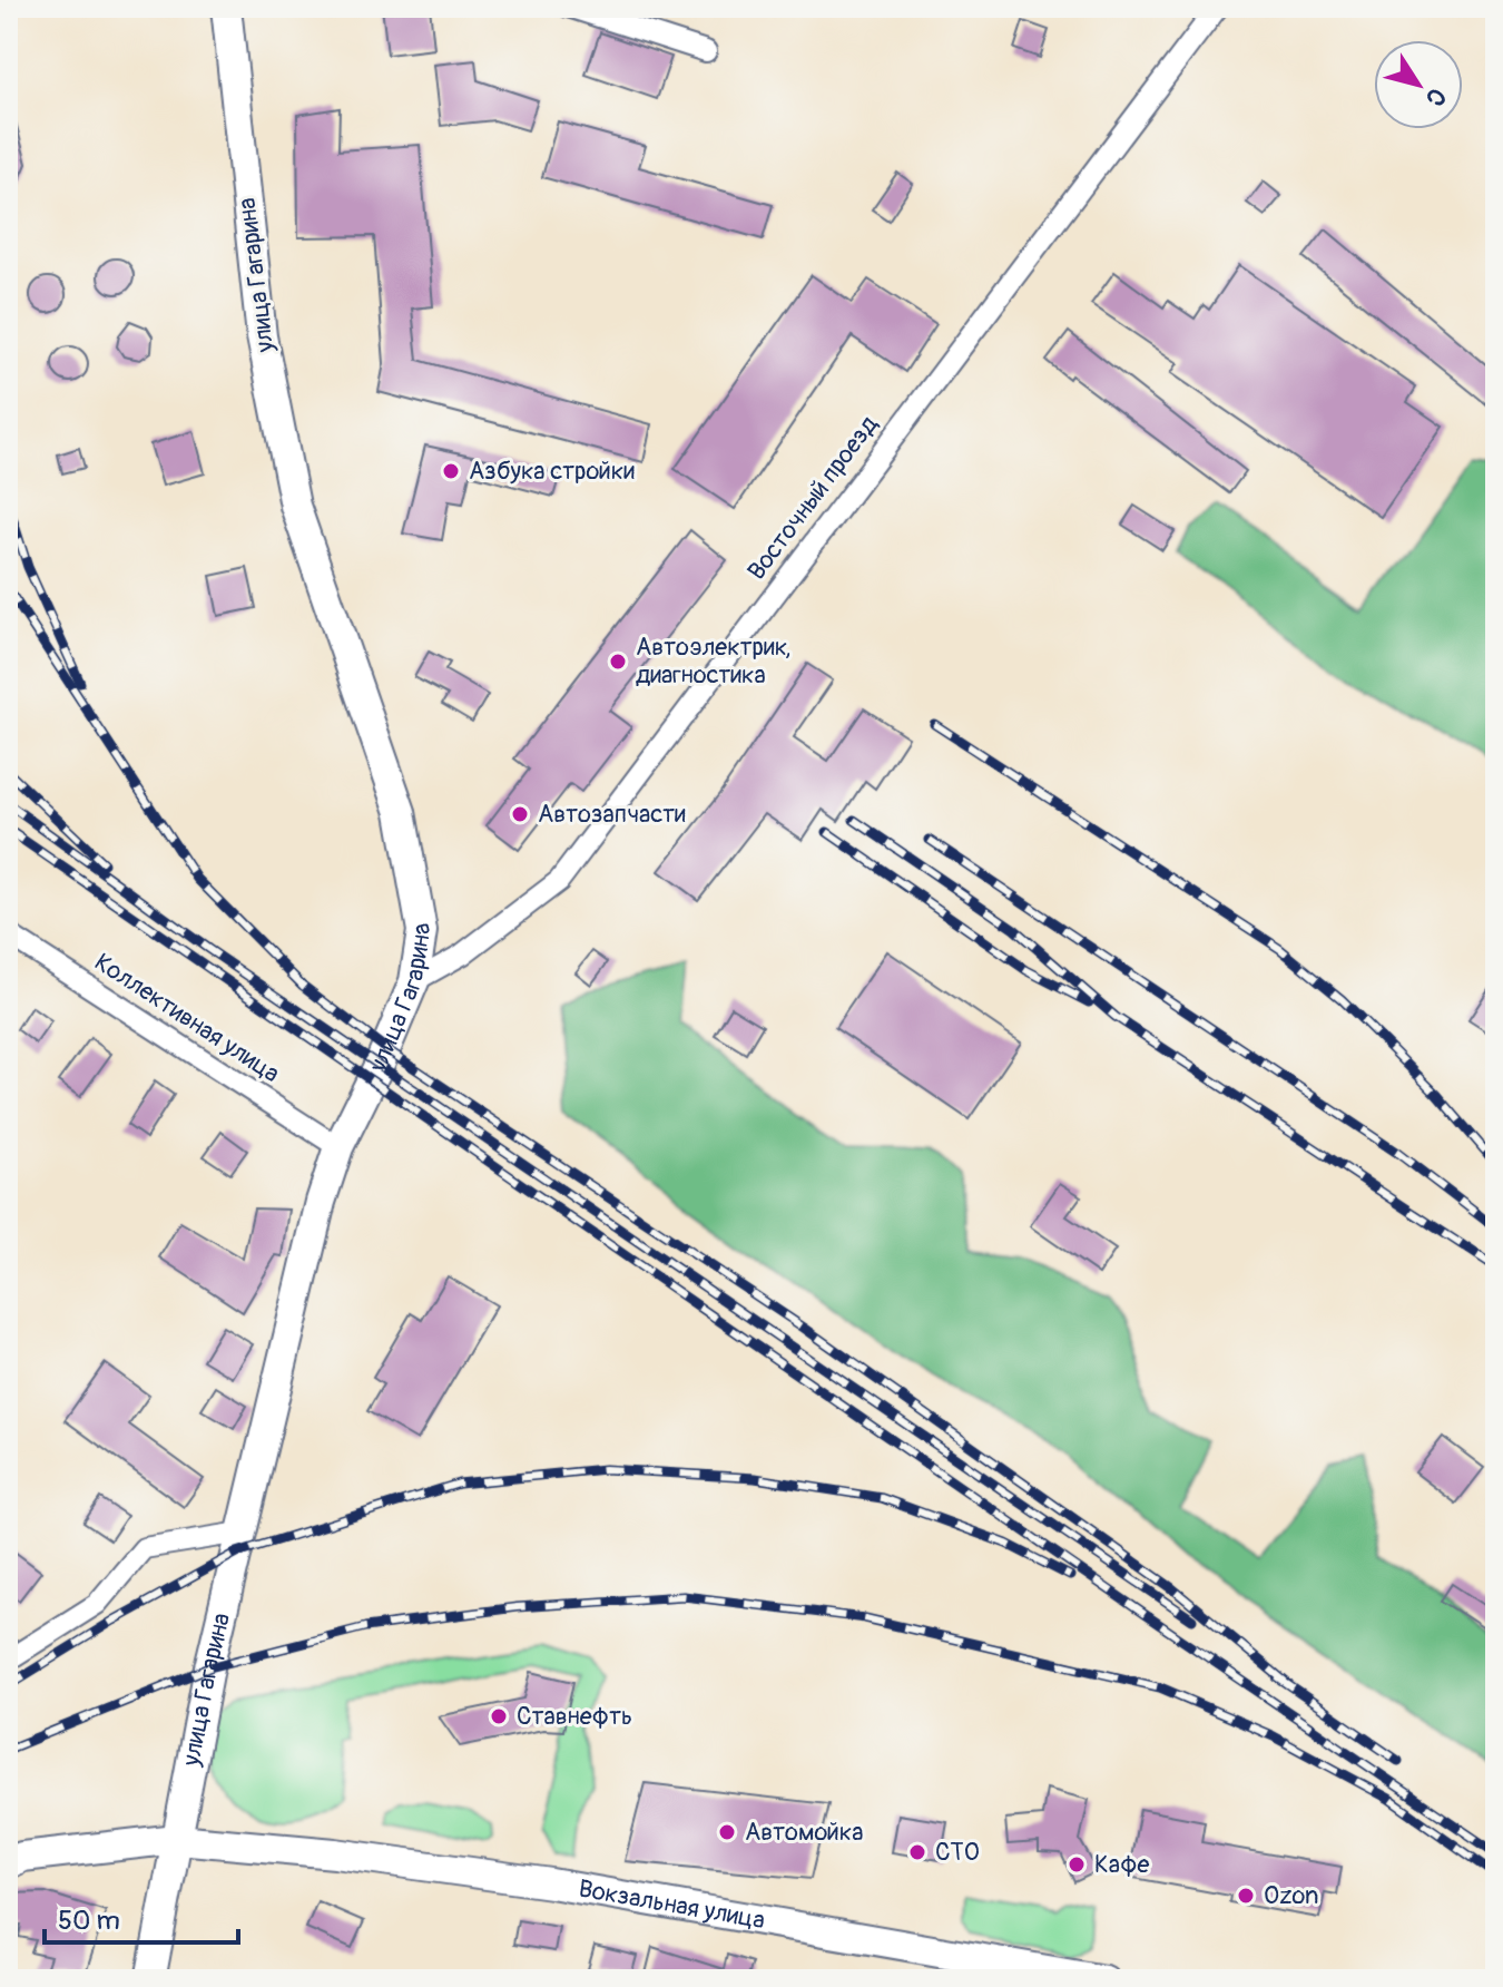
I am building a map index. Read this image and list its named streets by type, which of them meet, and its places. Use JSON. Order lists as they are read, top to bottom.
{
  "streets": {
    "main road": ["улица Гагарина", "Вокзальная улица"],
    "street": ["Восточный проезд", "Коллективная улица"]
  },
  "crossings": [
    ["улица Гагарина", "Восточный проезд"],
    ["улица Гагарина", "Коллективная улица"],
    ["улица Гагарина", "Вокзальная улица"]
  ],
  "places": [
    "Азбука стройки",
    "Автоэлектрик, диагностика",
    "Автозапчасти",
    "Ставнефть",
    "Автомойка",
    "СТО",
    "Кафе",
    "Ozon"
  ],
  "scale_bar": "50 m",
  "north": "bottom right"
}
